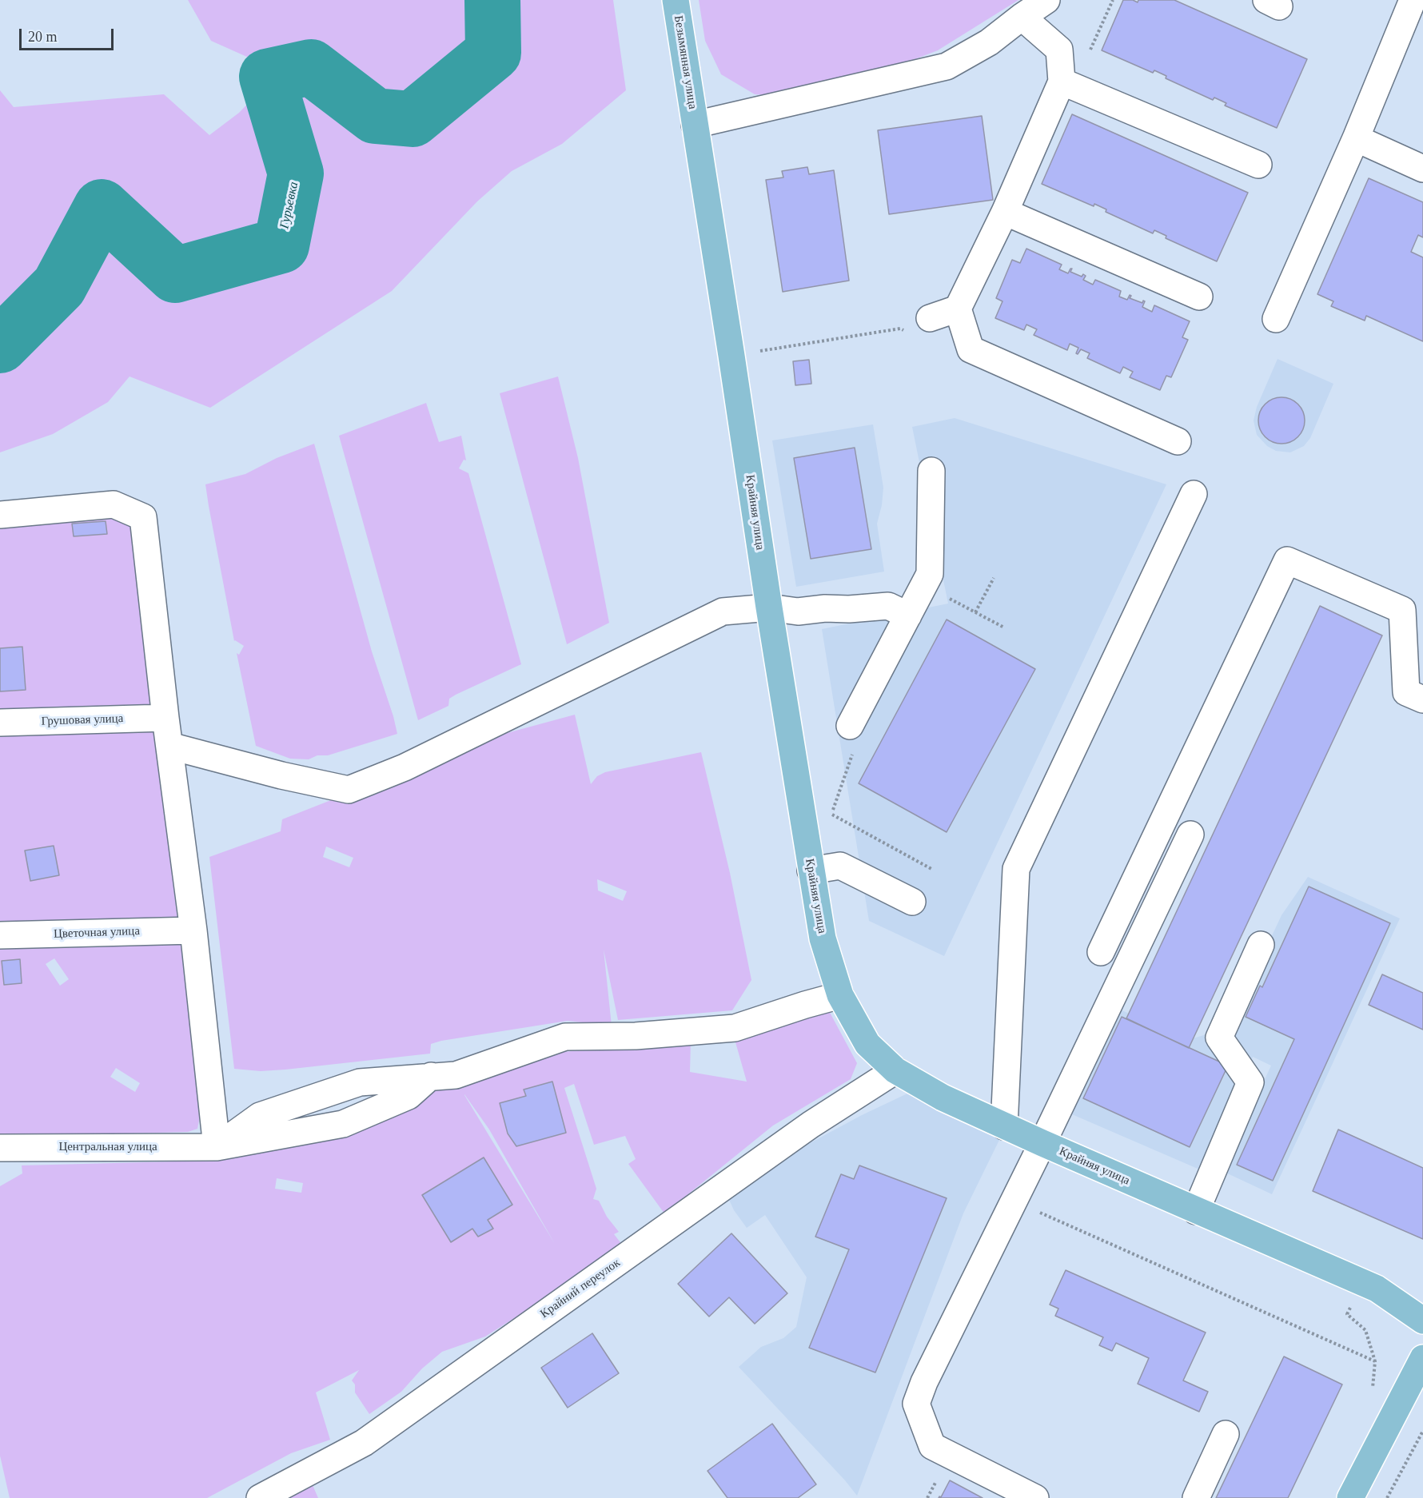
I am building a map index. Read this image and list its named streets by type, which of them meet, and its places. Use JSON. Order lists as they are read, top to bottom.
{
  "streets": {
    "main road": ["Безымянная улица", "Крайняя улица"],
    "street": [
      "Грушовая улица",
      "Цветочная улица",
      "Центральная улица",
      "Крайний переулок"
    ]
  },
  "crossings": [
    ["Безымянная улица", "Крайняя улица"],
    ["Крайняя улица", "Крайний переулок"]
  ],
  "water": ["Гурьевка"],
  "scale_bar": "20 m"
}
